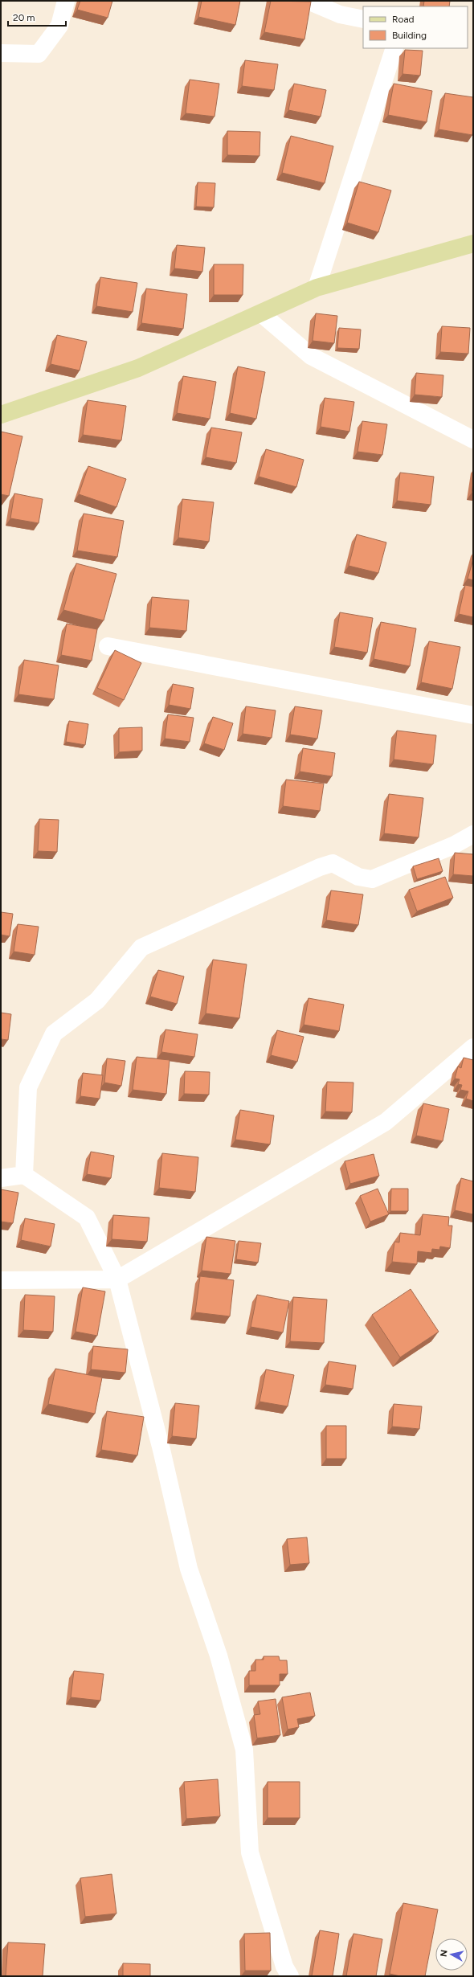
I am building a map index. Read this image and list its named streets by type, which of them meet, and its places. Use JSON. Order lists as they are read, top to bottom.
{
  "legend": ["Road", "Building"],
  "scale_bar": "20 m",
  "north": "left"
}
